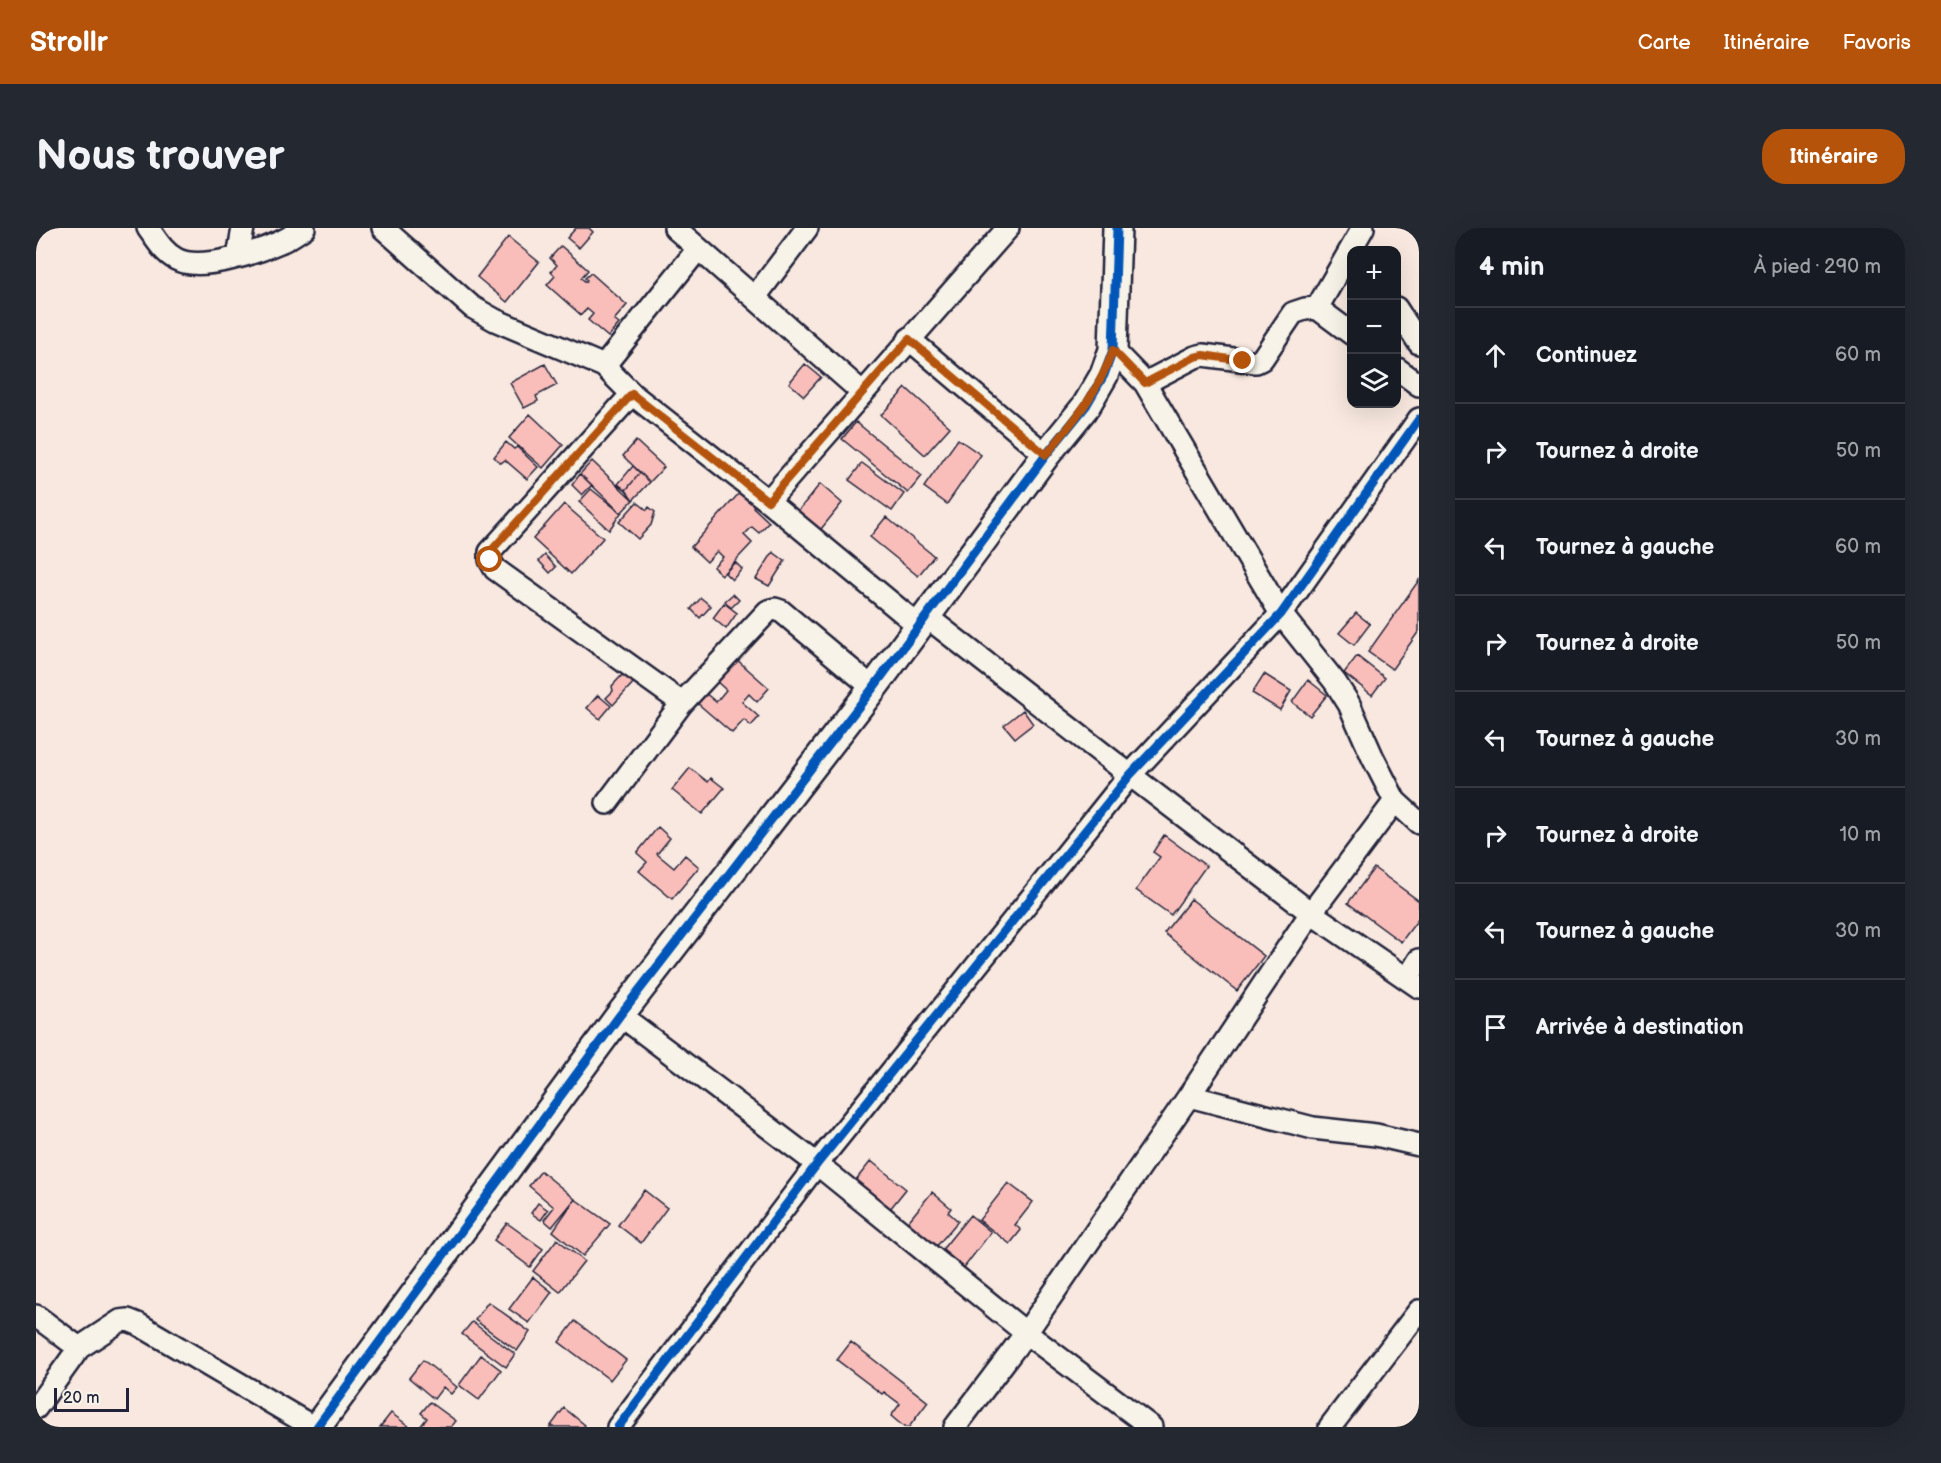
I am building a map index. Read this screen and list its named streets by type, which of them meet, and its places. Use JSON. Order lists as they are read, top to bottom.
{
  "scale_bar": "20 m",
  "page": {
    "header": "Strollr",
    "nav": ["Carte", "Itinéraire", "Favoris"],
    "buttons": "Itinéraire",
    "title": "Nous trouver",
    "heading": ["4 min", "À pied · 290 m"],
    "map_buttons": ["+", "−"],
    "list": [
      ["Continuez", "60 m"],
      ["Tournez à droite", "50 m"],
      ["Tournez à gauche", "60 m"],
      ["Tournez à droite", "50 m"],
      ["Tournez à gauche", "30 m"],
      ["Tournez à droite", "10 m"],
      ["Tournez à gauche", "30 m"],
      "Arrivée à destination"
    ],
    "scale": "20 m"
  }
}
